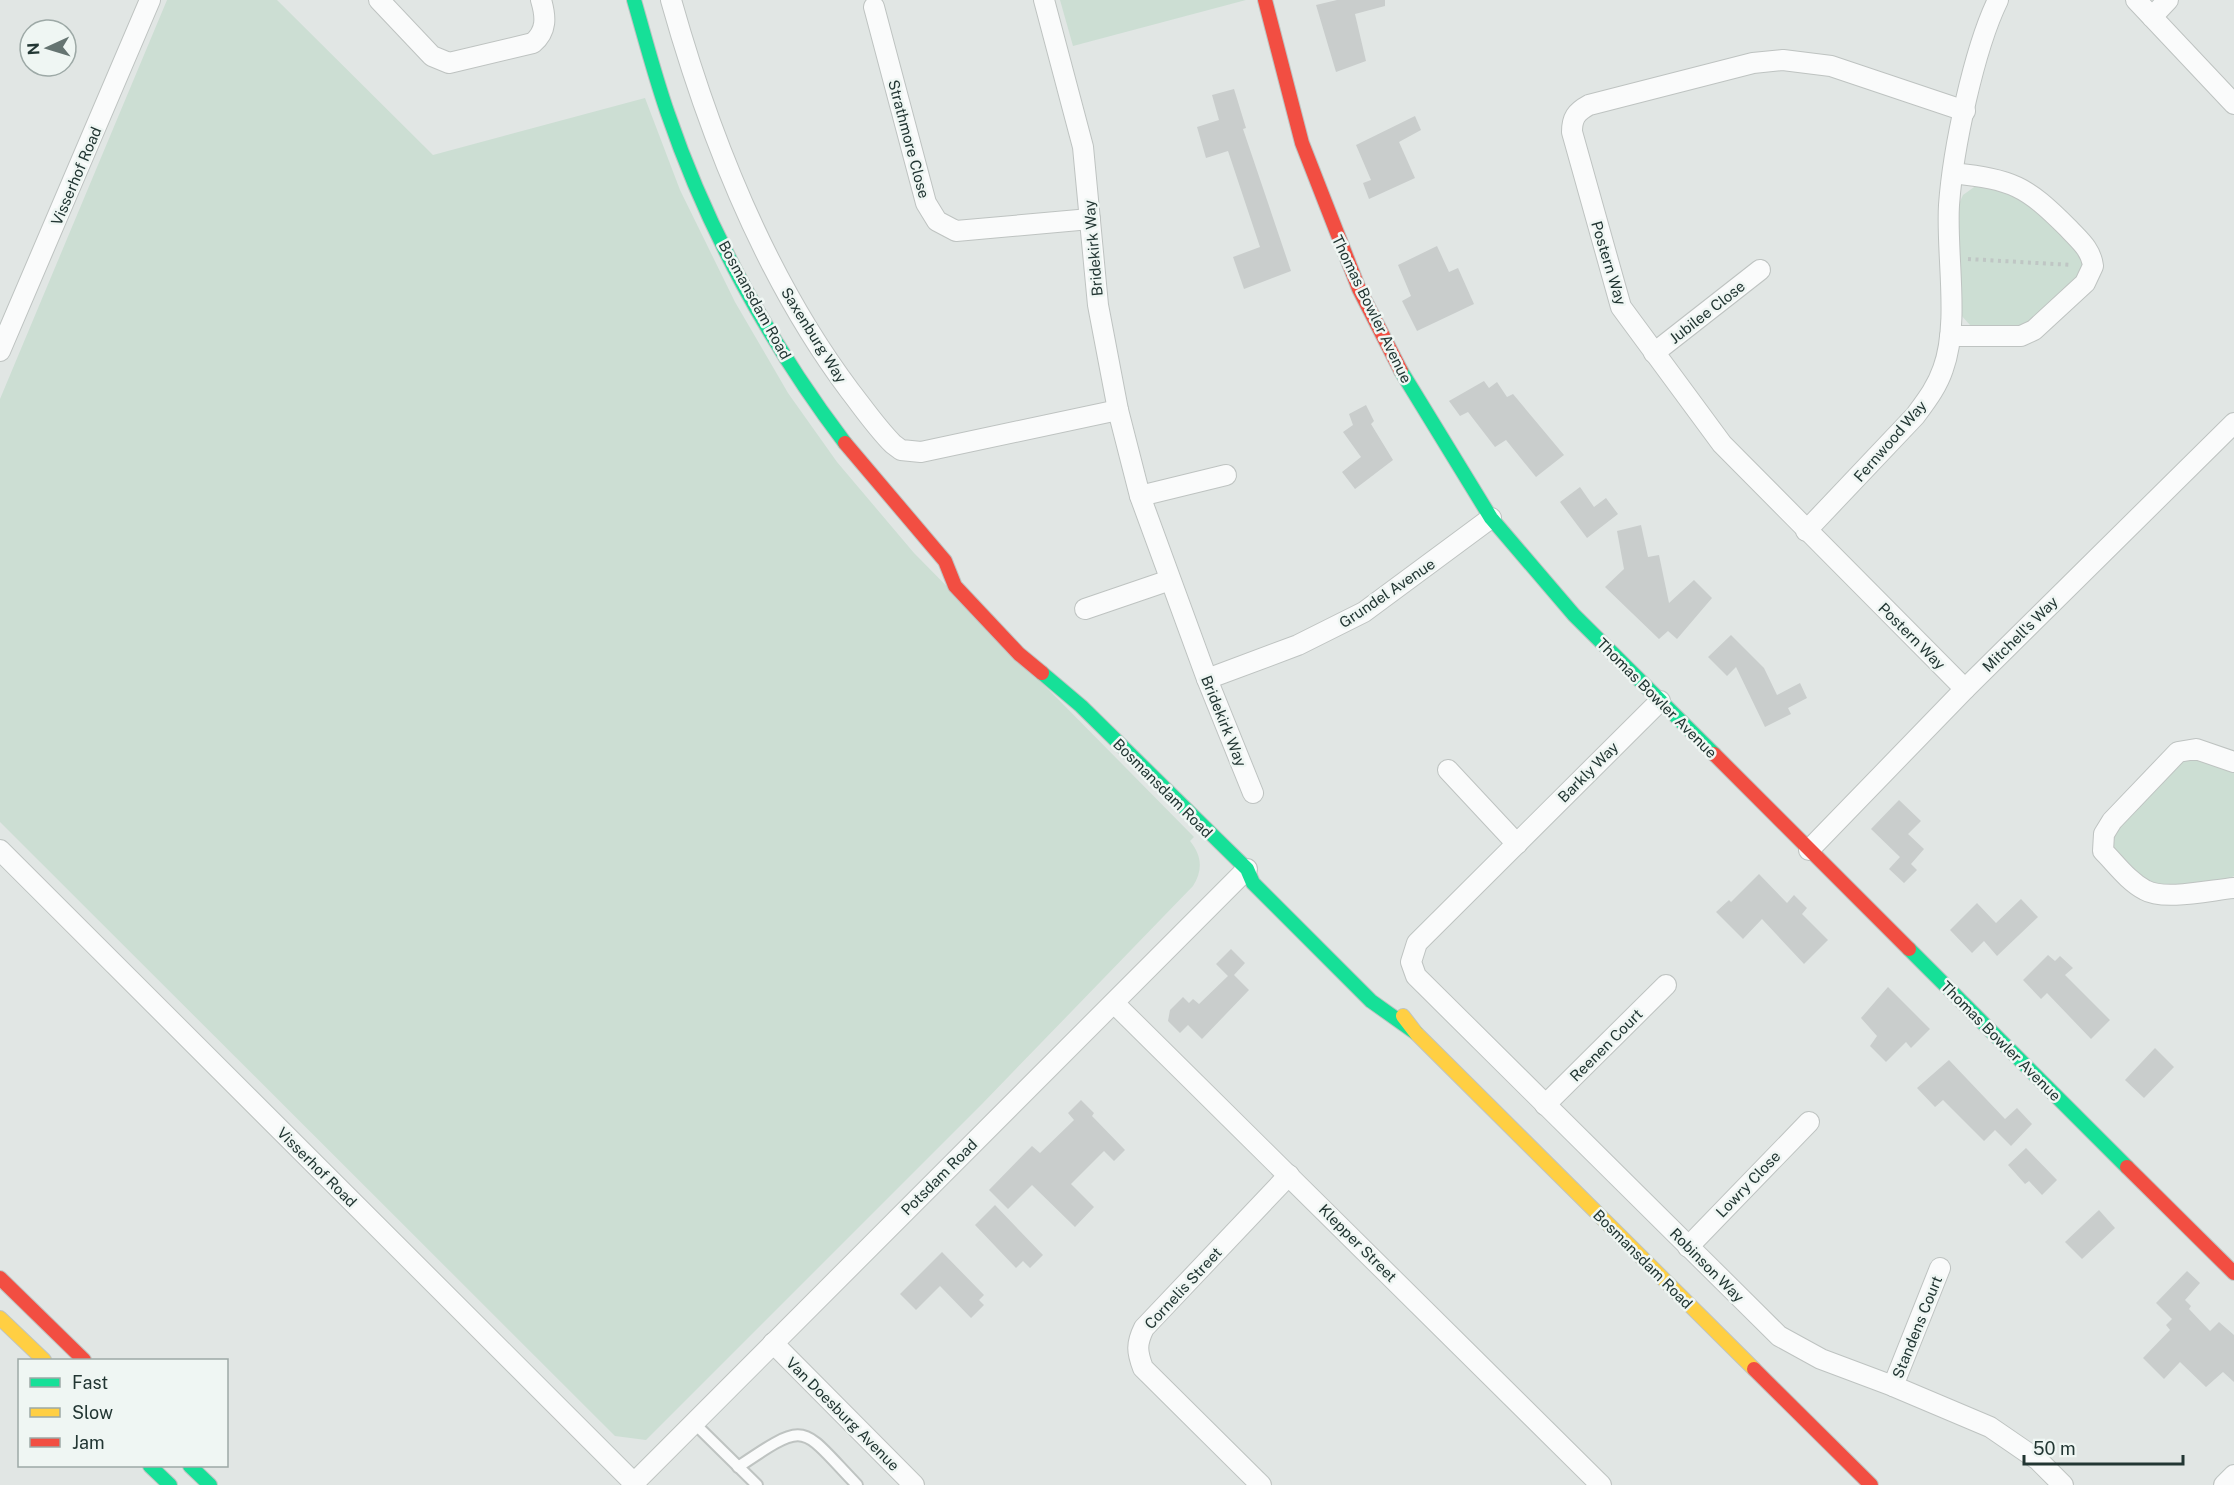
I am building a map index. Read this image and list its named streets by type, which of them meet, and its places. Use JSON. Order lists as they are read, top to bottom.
{
  "streets": {
    "main road": ["Bosmansdam Road", "Thomas Bowler Avenue"],
    "street": [
      "Strathmore Close",
      "Visserhof Road",
      "Bridekirk Way",
      "Postern Way",
      "Jubilee Close",
      "Saxenburg Way",
      "Fernwood Way",
      "Grundel Avenue",
      "Mitchell's Way",
      "Barkly Way",
      "Reenen Court",
      "Potsdam Road",
      "Lowry Close",
      "Klepper Street",
      "Robinson Way",
      "Cornelis Street",
      "Standens Court",
      "Van Doesburg Avenue"
    ]
  },
  "crossings": [
    ["Strathmore Close", "Bridekirk Way"],
    ["Visserhof Road", "Potsdam Road"],
    ["Bridekirk Way", "Saxenburg Way"],
    ["Bridekirk Way", "Grundel Avenue"],
    ["Postern Way", "Jubilee Close"],
    ["Postern Way", "Fernwood Way"],
    ["Postern Way", "Mitchell's Way"],
    ["Bosmansdam Road", "Potsdam Road"],
    ["Thomas Bowler Avenue", "Grundel Avenue"],
    ["Thomas Bowler Avenue", "Mitchell's Way"],
    ["Thomas Bowler Avenue", "Barkly Way"],
    ["Barkly Way", "Robinson Way"],
    ["Reenen Court", "Robinson Way"],
    ["Potsdam Road", "Klepper Street"],
    ["Potsdam Road", "Van Doesburg Avenue"],
    ["Lowry Close", "Robinson Way"],
    ["Klepper Street", "Cornelis Street"],
    ["Robinson Way", "Standens Court"]
  ],
  "legend": ["Fast", "Slow", "Jam"],
  "scale_bar": "50 m",
  "north": "left"
}
